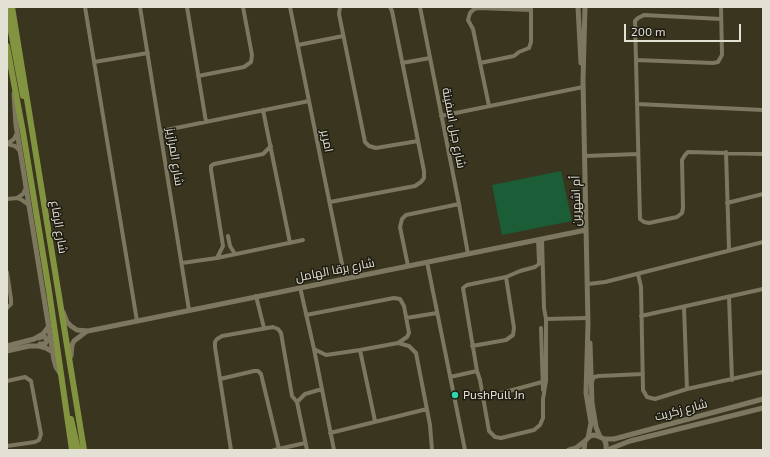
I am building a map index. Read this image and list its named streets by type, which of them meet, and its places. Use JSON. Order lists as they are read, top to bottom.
{
  "streets": {
    "main road": ["شارع الرفاع"],
    "street": [
      "شارع جبل اسفينة",
      "امرير",
      "شارع المرازيز",
      "أم اشهرين",
      "شارع برقا الهامل",
      "شارع زكريت"
    ]
  },
  "crossings": [
    ["شارع جبل اسفينة", "شارع برقا الهامل"],
    ["امرير", "شارع برقا الهامل"],
    ["شارع المرازيز", "شارع برقا الهامل"],
    ["أم اشهرين", "شارع برقا الهامل"],
    ["أم اشهرين", "شارع زكريت"],
    ["شارع الرفاع", "شارع برقا الهامل"]
  ],
  "places": ["PushPull Jn"],
  "scale_bar": "200 m"
}
